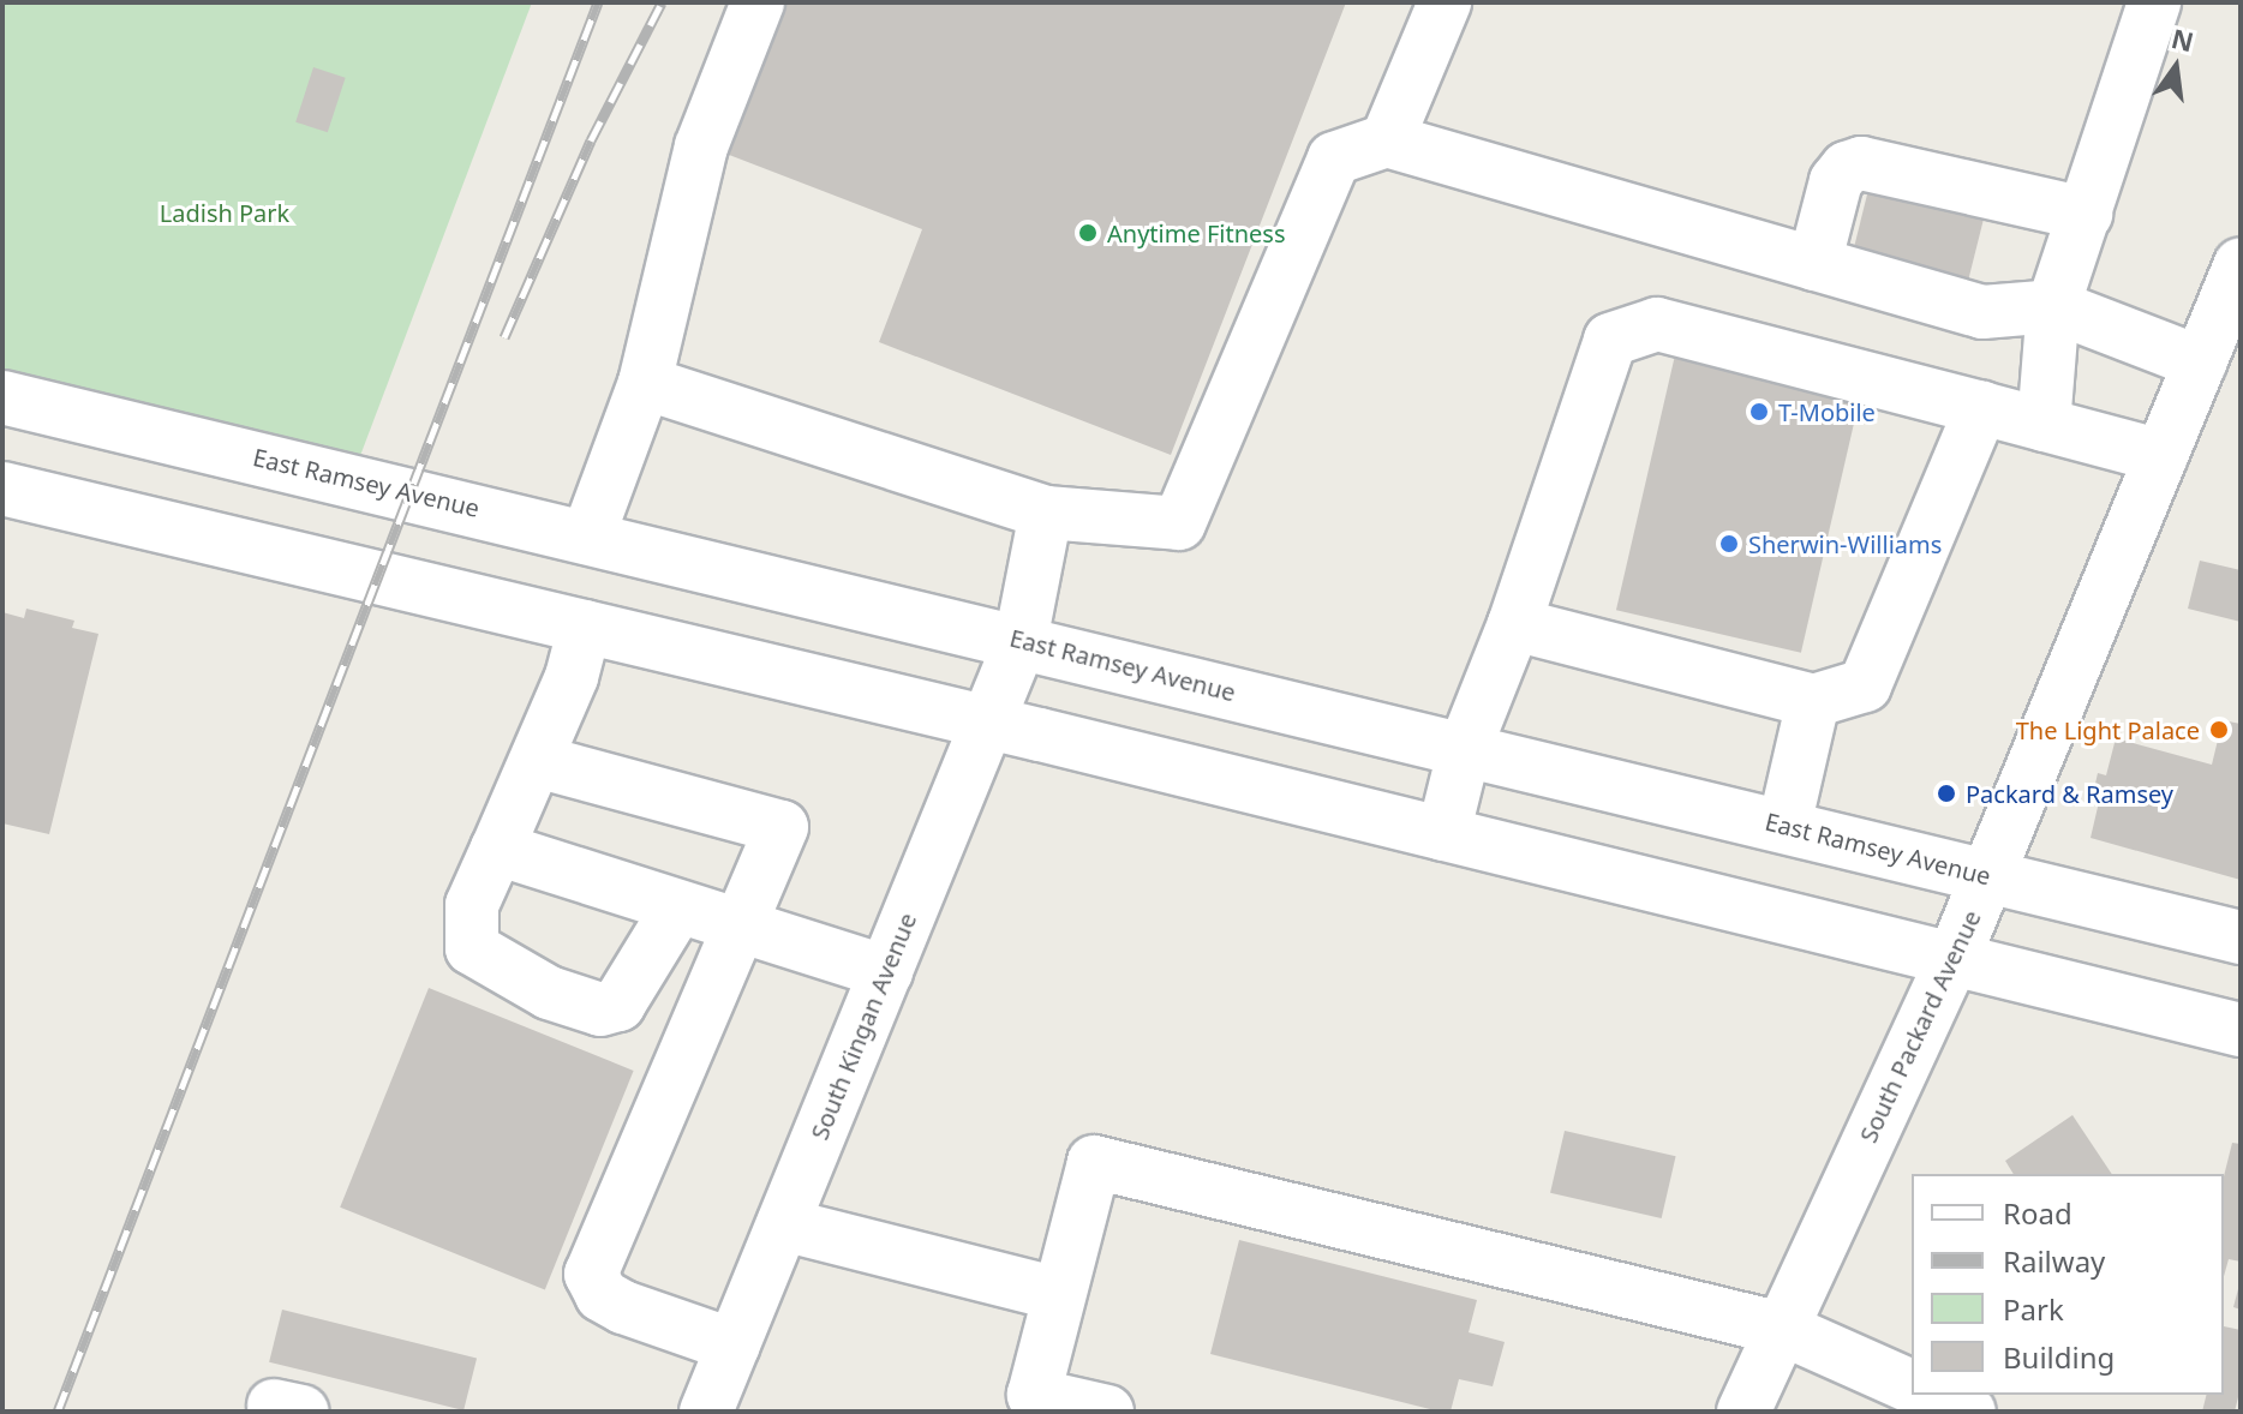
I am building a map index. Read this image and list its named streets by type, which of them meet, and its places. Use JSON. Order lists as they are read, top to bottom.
{
  "streets": {
    "street": ["East Ramsey Avenue", "South Kingan Avenue", "South Packard Avenue"]
  },
  "crossings": [
    ["East Ramsey Avenue", "South Kingan Avenue"],
    ["East Ramsey Avenue", "South Packard Avenue"]
  ],
  "parks": ["Ladish Park"],
  "places": [
    "Anytime Fitness",
    "T-Mobile",
    "Sherwin-Williams",
    "The Light Palace",
    "Packard & Ramsey"
  ],
  "legend": [
    "Road",
    "Railway",
    "Park",
    "Building"
  ],
  "north": "top"
}
